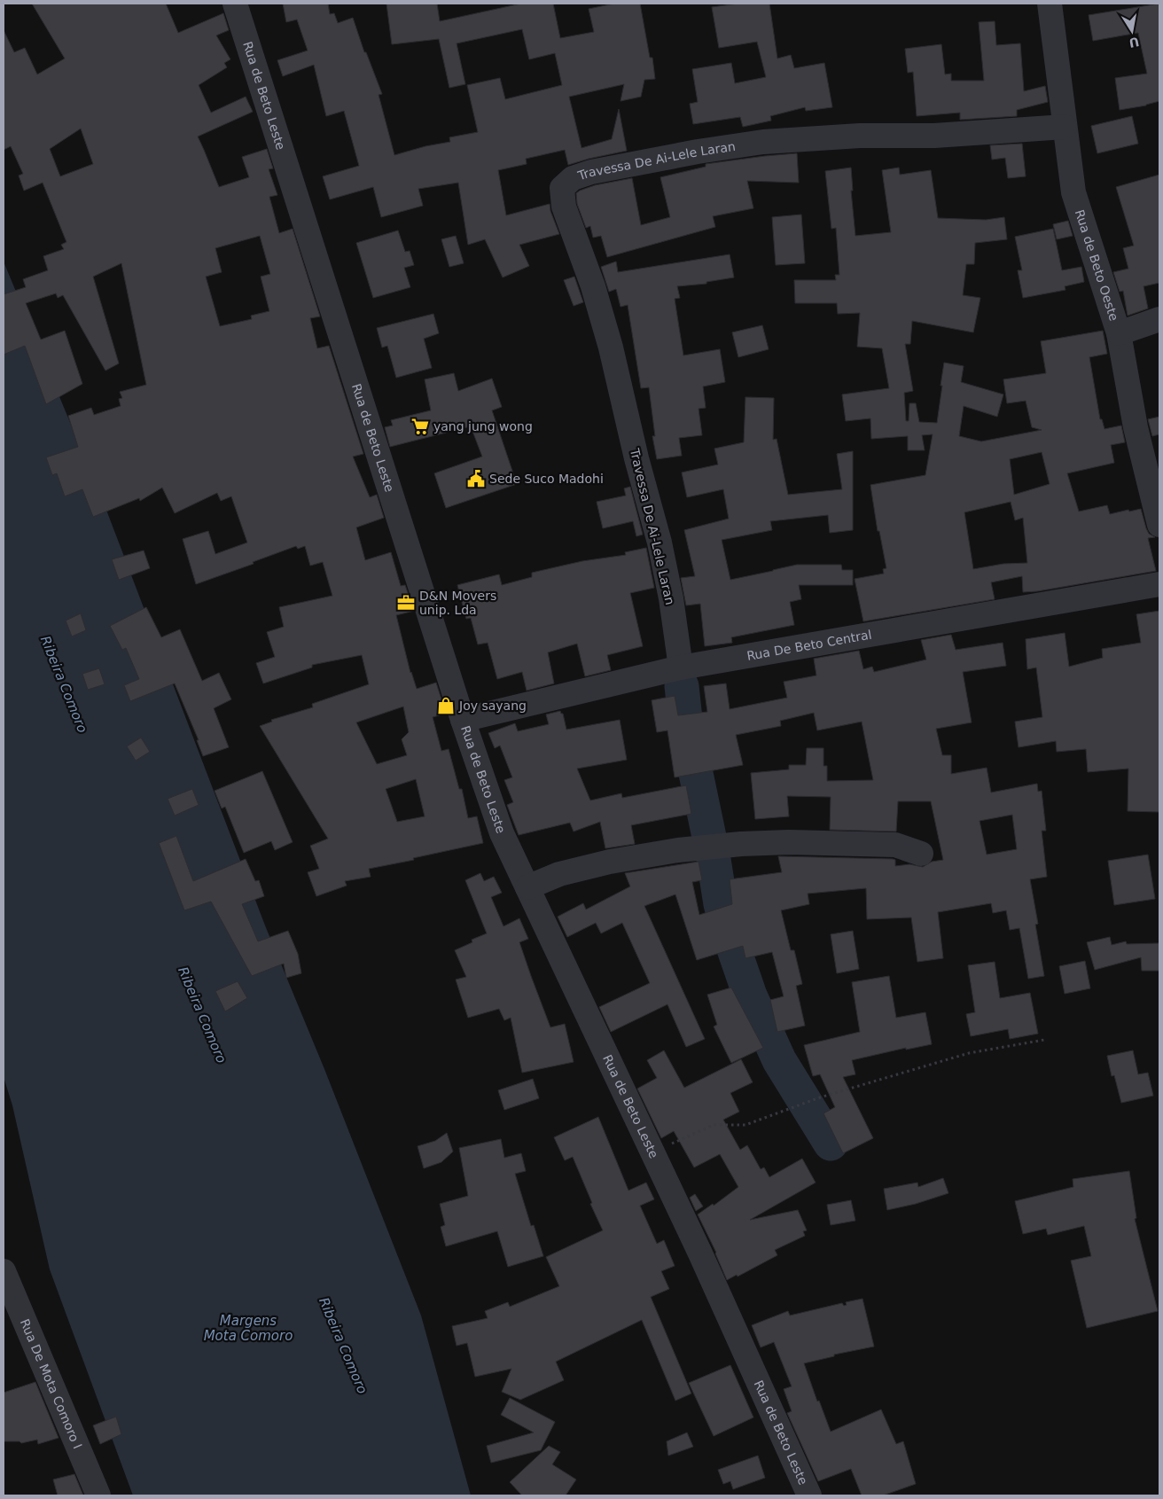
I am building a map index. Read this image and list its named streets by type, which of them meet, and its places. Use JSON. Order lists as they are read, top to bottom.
{
  "streets": {
    "street": [
      "Rua de Beto Leste",
      "Travessa De Ai-Lele Laran",
      "Rua de Beto Oeste",
      "Rua De Beto Central",
      "Rua De Mota Comoro I"
    ]
  },
  "crossings": [
    ["Rua de Beto Leste", "Rua De Beto Central"],
    ["Travessa De Ai-Lele Laran", "Rua de Beto Oeste"],
    ["Travessa De Ai-Lele Laran", "Rua De Beto Central"]
  ],
  "water": ["Ribeira Comoro", "Margens Mota Comoro"],
  "places": {
    "supermarket": ["yang jung wong"],
    "public building": ["Sede Suco Madohi"],
    "office": ["D&N Movers unip. Lda"],
    "shop": ["Joy sayang"]
  },
  "north": "bottom"
}
